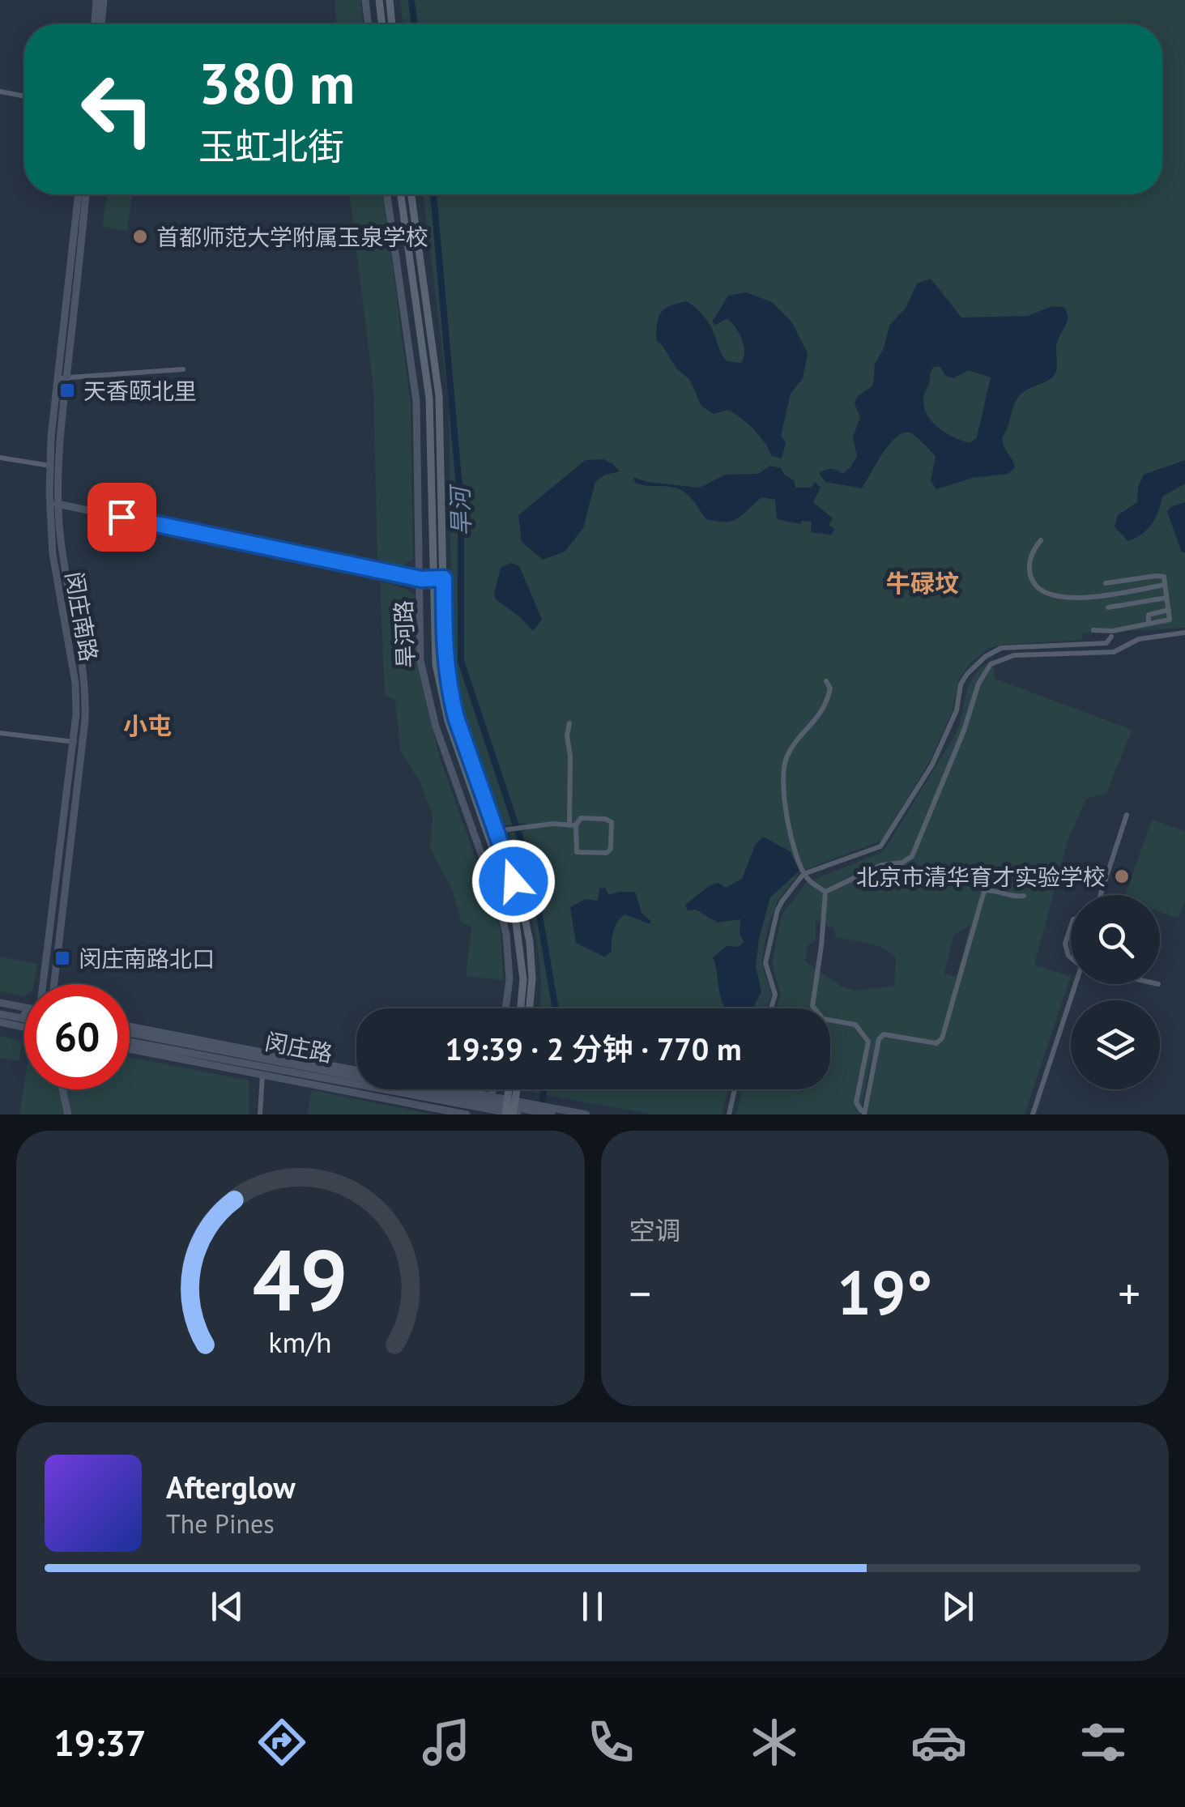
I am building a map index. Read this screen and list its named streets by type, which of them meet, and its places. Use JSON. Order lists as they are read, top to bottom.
{
  "streets": {
    "main road": ["旱河路"],
    "street": ["闵庄南路", "闵庄路"]
  },
  "districts": ["牛碌坟", "小屯"],
  "water": ["旱河"],
  "places": {
    "other": ["首都师范大学附属玉泉学校", "北京市清华育才实验学校"],
    "transit": ["天香颐北里", "闵庄南路北口"]
  },
  "page": {
    "turn": ["380 m", "玉虹北街"],
    "limit": "60",
    "trip": "19:39 · 2 分钟 · 770 m",
    "tile": "空调",
    "heat": ["−", "19°", "+"],
    "song": ["Afterglow", "The Pines"],
    "tabs": "19:37",
    "gauge": ["49", "km/h"]
  }
}
